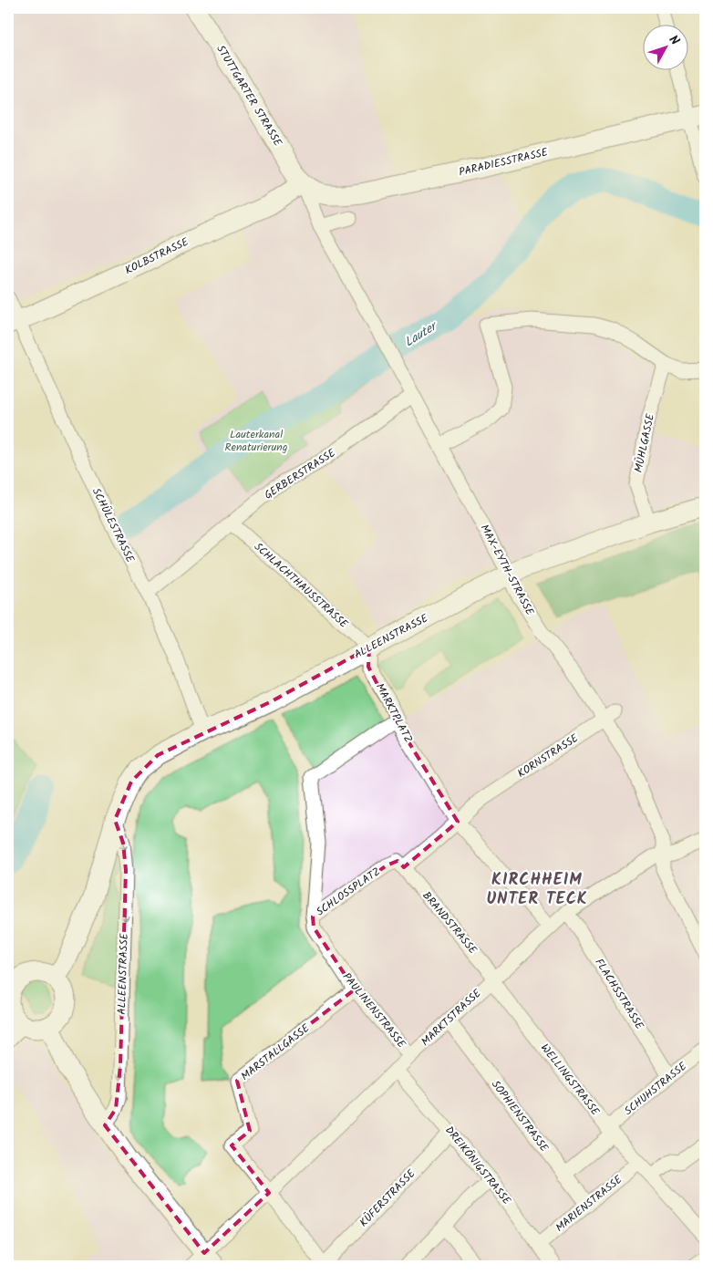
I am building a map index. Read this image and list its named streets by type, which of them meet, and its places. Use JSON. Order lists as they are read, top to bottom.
{
  "streets": {
    "street": [
      "STUTTGARTER STRASSE",
      "PARADIESSTRASSE",
      "KOLBSTRASSE",
      "MÜHLGASSE",
      "GERBERSTRASSE",
      "SCHÜLESTRASSE",
      "MAX-EYTH-STRASSE",
      "SCHLACHTHAUSSTRASSE",
      "ALLEENSTRASSE",
      "MARKTPLATZ",
      "KORNSTRASSE",
      "SCHLOSSPLATZ",
      "BRANDSTRASSE",
      "FLACHSSTRASSE",
      "PAULINENSTRASSE",
      "MARKTSTRASSE",
      "MARSTALLGASSE",
      "WELLINGSTRASSE",
      "SCHUHSTRASSE",
      "SOPHIENSTRASSE",
      "DREIKÖNIGSTRASSE",
      "KÜFERSTRASSE",
      "MARIENSTRASSE"
    ]
  },
  "crossings": [
    ["STUTTGARTER STRASSE", "PARADIESSTRASSE"],
    ["STUTTGARTER STRASSE", "KOLBSTRASSE"],
    ["STUTTGARTER STRASSE", "MAX-EYTH-STRASSE"],
    ["PARADIESSTRASSE", "KOLBSTRASSE"],
    ["PARADIESSTRASSE", "MAX-EYTH-STRASSE"],
    ["KOLBSTRASSE", "SCHÜLESTRASSE"],
    ["KOLBSTRASSE", "MAX-EYTH-STRASSE"],
    ["MÜHLGASSE", "ALLEENSTRASSE"],
    ["GERBERSTRASSE", "SCHÜLESTRASSE"],
    ["GERBERSTRASSE", "MAX-EYTH-STRASSE"],
    ["GERBERSTRASSE", "SCHLACHTHAUSSTRASSE"],
    ["SCHÜLESTRASSE", "ALLEENSTRASSE"],
    ["MAX-EYTH-STRASSE", "ALLEENSTRASSE"],
    ["MAX-EYTH-STRASSE", "KORNSTRASSE"],
    ["MAX-EYTH-STRASSE", "MARKTSTRASSE"],
    ["SCHLACHTHAUSSTRASSE", "ALLEENSTRASSE"],
    ["SCHLACHTHAUSSTRASSE", "MARKTPLATZ"],
    ["ALLEENSTRASSE", "MARKTPLATZ"],
    ["MARKTPLATZ", "KORNSTRASSE"],
    ["MARKTPLATZ", "SCHLOSSPLATZ"],
    ["MARKTPLATZ", "MARKTSTRASSE"],
    ["SCHLOSSPLATZ", "BRANDSTRASSE"],
    ["SCHLOSSPLATZ", "PAULINENSTRASSE"],
    ["BRANDSTRASSE", "MARKTSTRASSE"],
    ["BRANDSTRASSE", "WELLINGSTRASSE"],
    ["FLACHSSTRASSE", "MARKTSTRASSE"],
    ["FLACHSSTRASSE", "SCHUHSTRASSE"],
    ["PAULINENSTRASSE", "MARKTSTRASSE"],
    ["PAULINENSTRASSE", "MARSTALLGASSE"],
    ["MARKTSTRASSE", "MARSTALLGASSE"],
    ["MARKTSTRASSE", "WELLINGSTRASSE"],
    ["MARKTSTRASSE", "DREIKÖNIGSTRASSE"],
    ["WELLINGSTRASSE", "SCHUHSTRASSE"],
    ["WELLINGSTRASSE", "MARIENSTRASSE"],
    ["SCHUHSTRASSE", "SOPHIENSTRASSE"],
    ["SOPHIENSTRASSE", "MARIENSTRASSE"],
    ["DREIKÖNIGSTRASSE", "KÜFERSTRASSE"],
    ["DREIKÖNIGSTRASSE", "MARIENSTRASSE"]
  ],
  "districts": ["KIRCHHEIM UNTER TECK"],
  "water": ["Lauter"],
  "parks": ["Lauterkanal Renaturierung"],
  "north": "top right"
}
